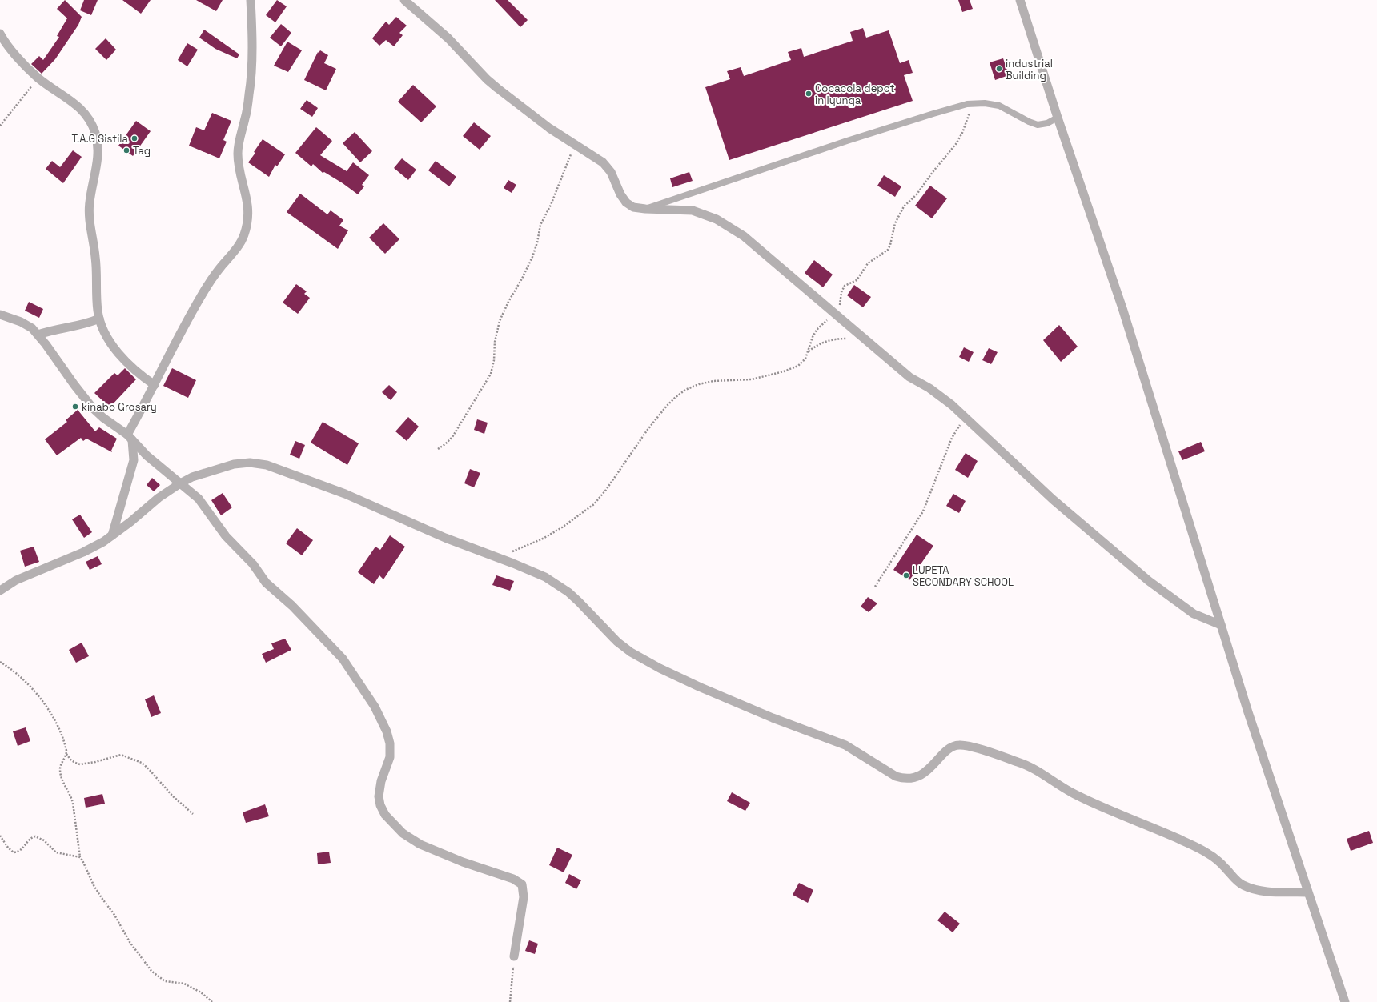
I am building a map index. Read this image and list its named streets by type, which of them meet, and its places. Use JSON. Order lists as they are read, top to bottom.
{
  "places": [
    "industrial Building",
    "Cocacola depot in Iyunga",
    "T.A.G Sistila",
    "Tag",
    "kinabo Grosary",
    "LUPETA SECONDARY SCHOOL"
  ]
}
